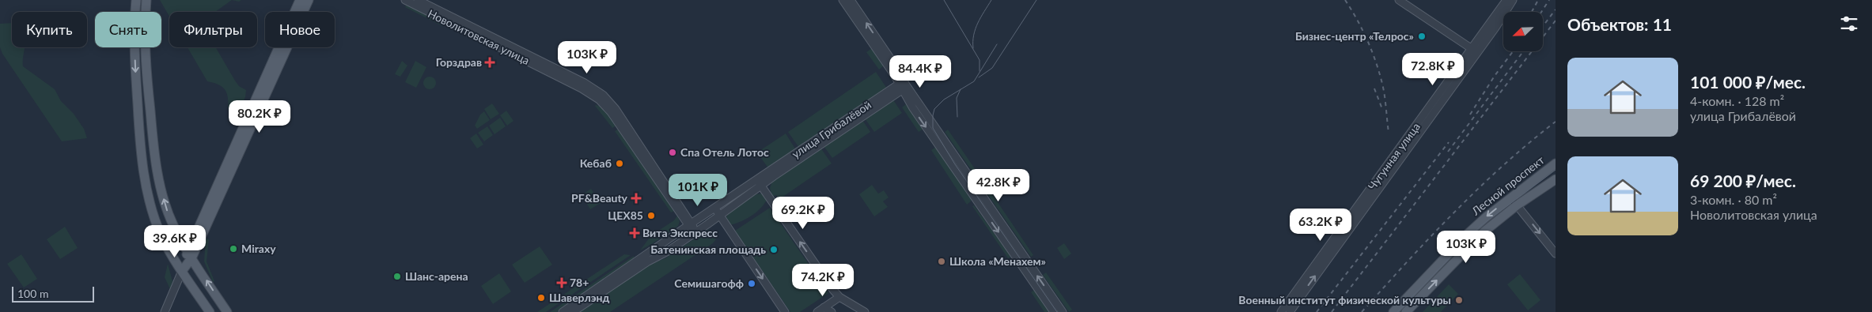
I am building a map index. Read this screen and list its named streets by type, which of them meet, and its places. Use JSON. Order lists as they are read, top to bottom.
{
  "streets": {
    "main road": ["Лесной проспект"],
    "street": ["Новолитовская улица", "улица Грибалёвой", "Чугунная улица"]
  },
  "crossings": [
    ["Новолитовская улица", "улица Грибалёвой"]
  ],
  "places": {
    "other": [
      "Бизнес-центр «Телрос»",
      "Спа Отель Лотос",
      "Кебаб",
      "ЦЕХ85",
      "Miraxy",
      "Батенинская площадь",
      "Школа «Менахем»",
      "Шанс-арена",
      "Семишагофф",
      "Шаверлэнд",
      "Военный институт физической культуры"
    ],
    "health": [
      "Горздрав",
      "PF&Beauty",
      "Вита Экспресс",
      "78+"
    ]
  },
  "scale_bar": "100 m",
  "north": "bottom left",
  "page": {
    "heading": "Объектов: 11",
    "chip": [
      "Купить",
      "Снять",
      "Фильтры",
      "Новое"
    ],
    "price": [
      "103K ₽",
      "72.8K ₽",
      "84.4K ₽",
      "80.2K ₽",
      "42.8K ₽",
      "101K ₽",
      "69.2K ₽",
      "63.2K ₽",
      "39.6K ₽",
      "103K ₽",
      "74.2K ₽"
    ],
    "list": [
      {
        "name": "101 000 ₽/мес.",
        "note": "4-комн. · 128 m² · улица Грибалёвой"
      },
      {
        "name": "69 200 ₽/мес.",
        "note": "3-комн. · 80 m² · Новолитовская улица"
      }
    ],
    "scale": "100 m"
  }
}
